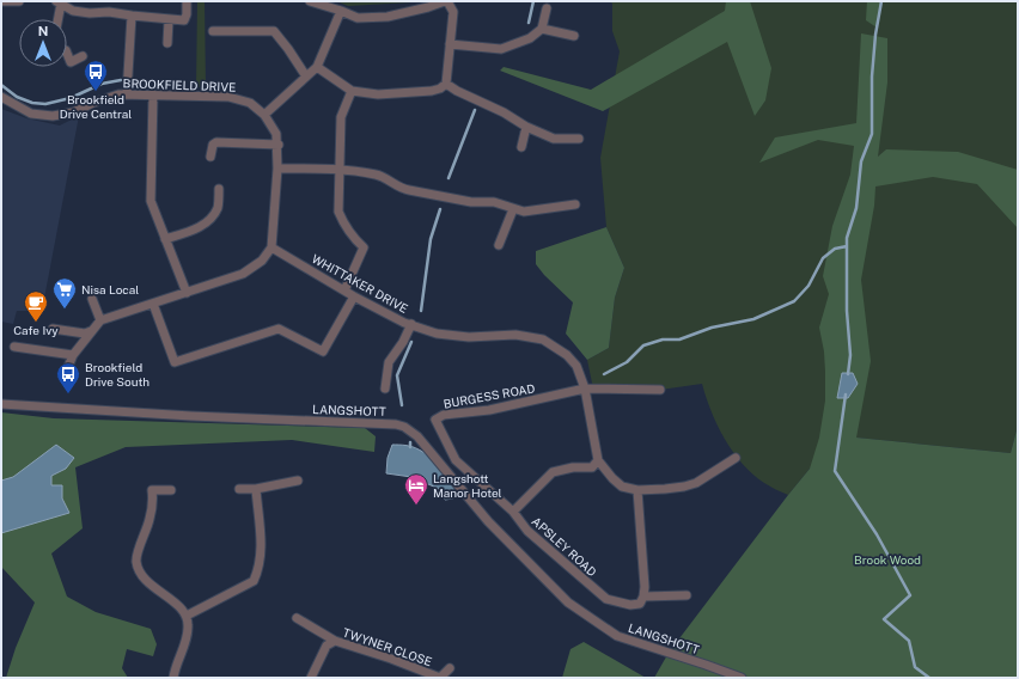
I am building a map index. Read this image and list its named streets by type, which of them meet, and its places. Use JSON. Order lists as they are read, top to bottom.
{
  "streets": {
    "street": [
      "BROOKFIELD DRIVE",
      "WHITTAKER DRIVE",
      "BURGESS ROAD",
      "LANGSHOTT",
      "APSLEY ROAD",
      "TWYNER CLOSE"
    ]
  },
  "crossings": [
    ["BROOKFIELD DRIVE", "WHITTAKER DRIVE"],
    ["WHITTAKER DRIVE", "BURGESS ROAD"],
    ["BURGESS ROAD", "APSLEY ROAD"]
  ],
  "parks": ["Brook Wood"],
  "places": {
    "bus stop": ["Brookfield Drive Central", "Brookfield Drive South"],
    "supermarket": ["Nisa Local"],
    "cafe": ["Cafe Ivy"],
    "hotel": ["Langshott Manor Hotel"]
  },
  "north": "top"
}
